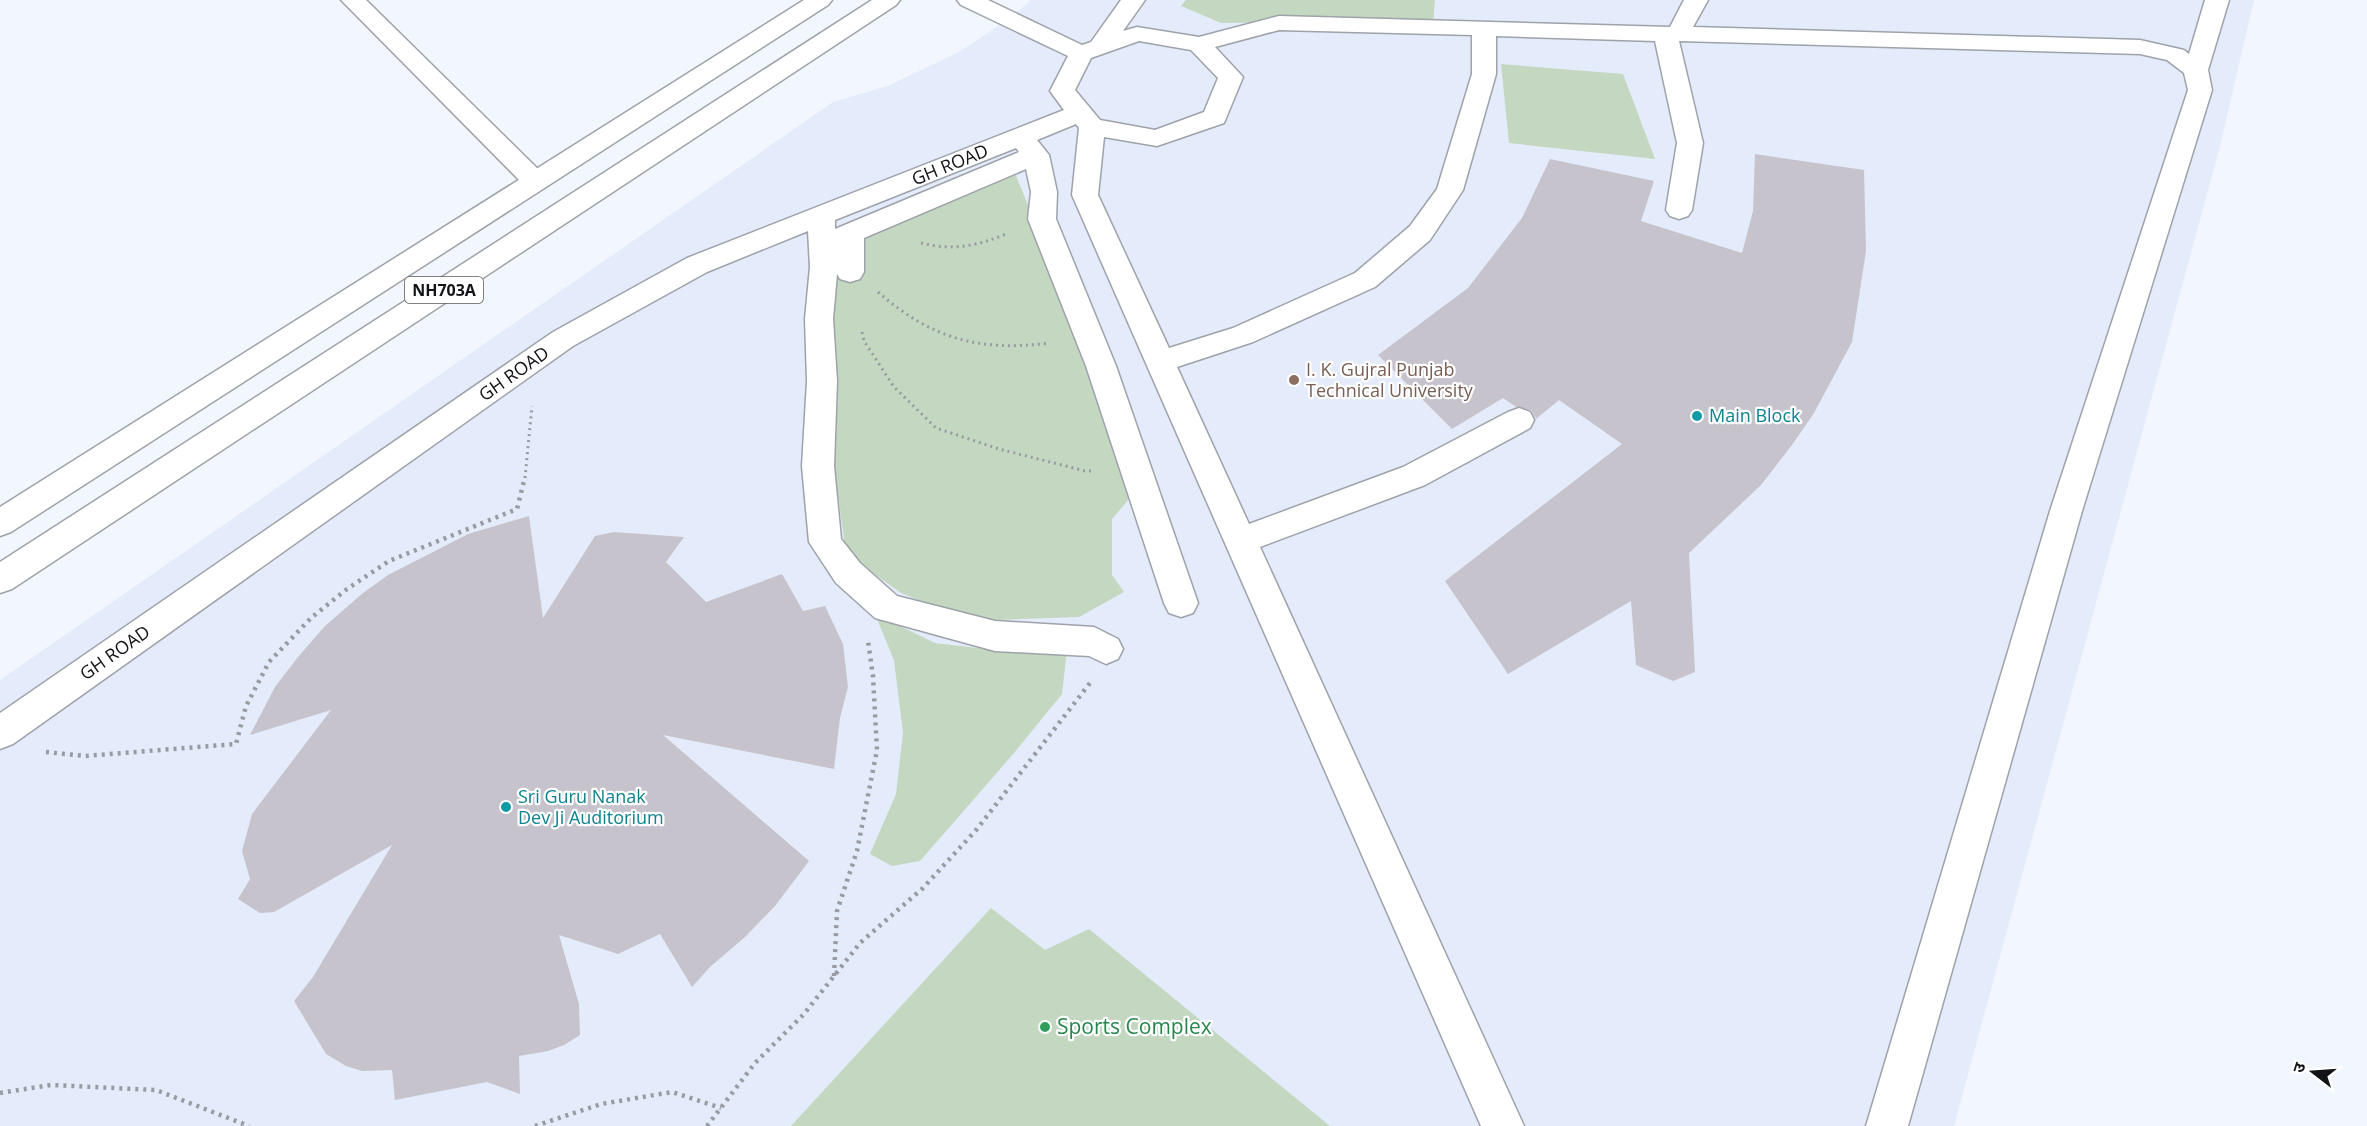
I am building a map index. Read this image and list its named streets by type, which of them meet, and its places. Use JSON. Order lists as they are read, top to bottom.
{
  "streets": {
    "main road": ["GH ROAD", "NH703A"]
  },
  "places": [
    "I. K. Gujral Punjab Technical University",
    "Main Block",
    "Sri Guru Nanak Dev Ji Auditorium",
    "Sports Complex"
  ],
  "north": "left"
}
